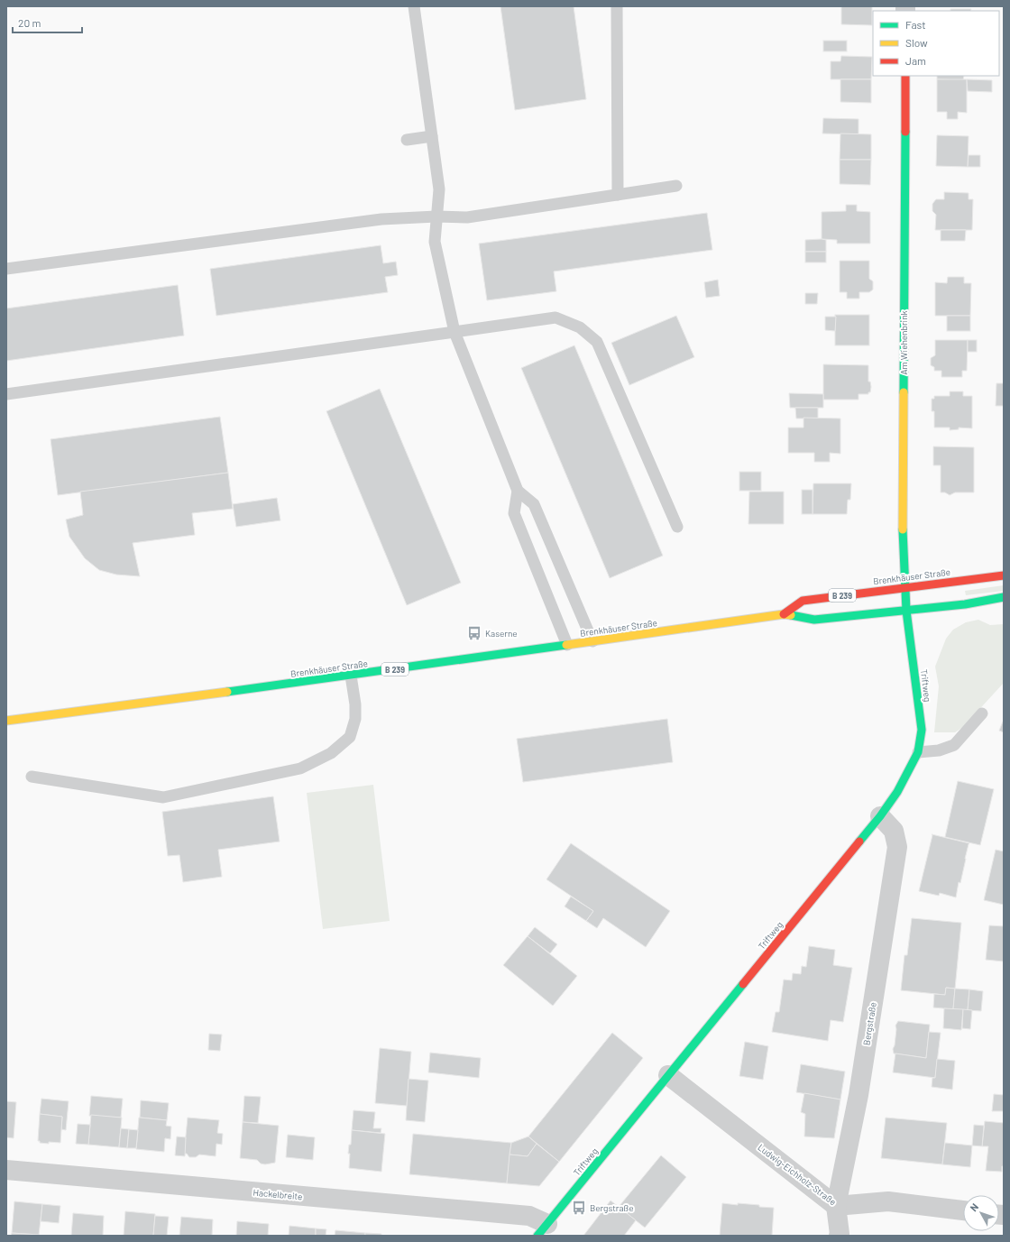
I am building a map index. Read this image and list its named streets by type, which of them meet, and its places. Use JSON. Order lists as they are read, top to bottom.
{
  "streets": {
    "street": [
      "Am Wiehenbrink",
      "Brenkhäuser Straße",
      "B 239",
      "Triftweg",
      "Bergstraße",
      "Ludwig-Eichholz-Straße",
      "Hackelbreite"
    ]
  },
  "crossings": [
    ["Am Wiehenbrink", "Brenkhäuser Straße"],
    ["Am Wiehenbrink", "Triftweg"],
    ["Brenkhäuser Straße", "Triftweg"],
    ["Triftweg", "Bergstraße"],
    ["Triftweg", "Ludwig-Eichholz-Straße"],
    ["Triftweg", "Hackelbreite"],
    ["Bergstraße", "Ludwig-Eichholz-Straße"]
  ],
  "places": {
    "bus stop": ["Kaserne", "Bergstraße"]
  },
  "legend": ["Fast", "Slow", "Jam"],
  "scale_bar": "20 m",
  "north": "top left"
}
